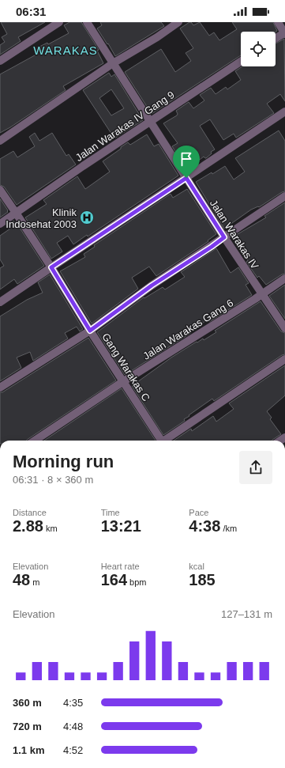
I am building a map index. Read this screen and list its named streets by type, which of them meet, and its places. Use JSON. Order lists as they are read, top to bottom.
{
  "streets": {
    "street": [
      "Jalan Warakas IV Gang 9",
      "Jalan Warakas IV",
      "Jalan Warakas Gang 6",
      "Gang Warakas C"
    ]
  },
  "crossings": [
    ["Jalan Warakas IV Gang 9", "Jalan Warakas IV"],
    ["Jalan Warakas IV Gang 9", "Gang Warakas C"],
    ["Jalan Warakas IV", "Jalan Warakas Gang 6"],
    ["Jalan Warakas Gang 6", "Gang Warakas C"]
  ],
  "districts": ["WARAKAS"],
  "places": {
    "hospital": ["Klinik Indosehat 2003"]
  },
  "page": {
    "status": "06:31",
    "heading": ["Morning run", "06:31 · 8 × 360 m"],
    "stats": [
      ["Distance", "2.88 km"],
      ["Time", "13:21"],
      ["Pace", "4:38 /km"],
      ["Elevation", "48 m"],
      ["Heart rate", "164 bpm"],
      ["kcal", "185"]
    ],
    "chart": ["Elevation", "127–131 m"],
    "list": [
      {
        "name": "360 m",
        "note": "4:35"
      },
      {
        "name": "720 m",
        "note": "4:48"
      },
      {
        "name": "1.1 km",
        "note": "4:52"
      }
    ]
  }
}
